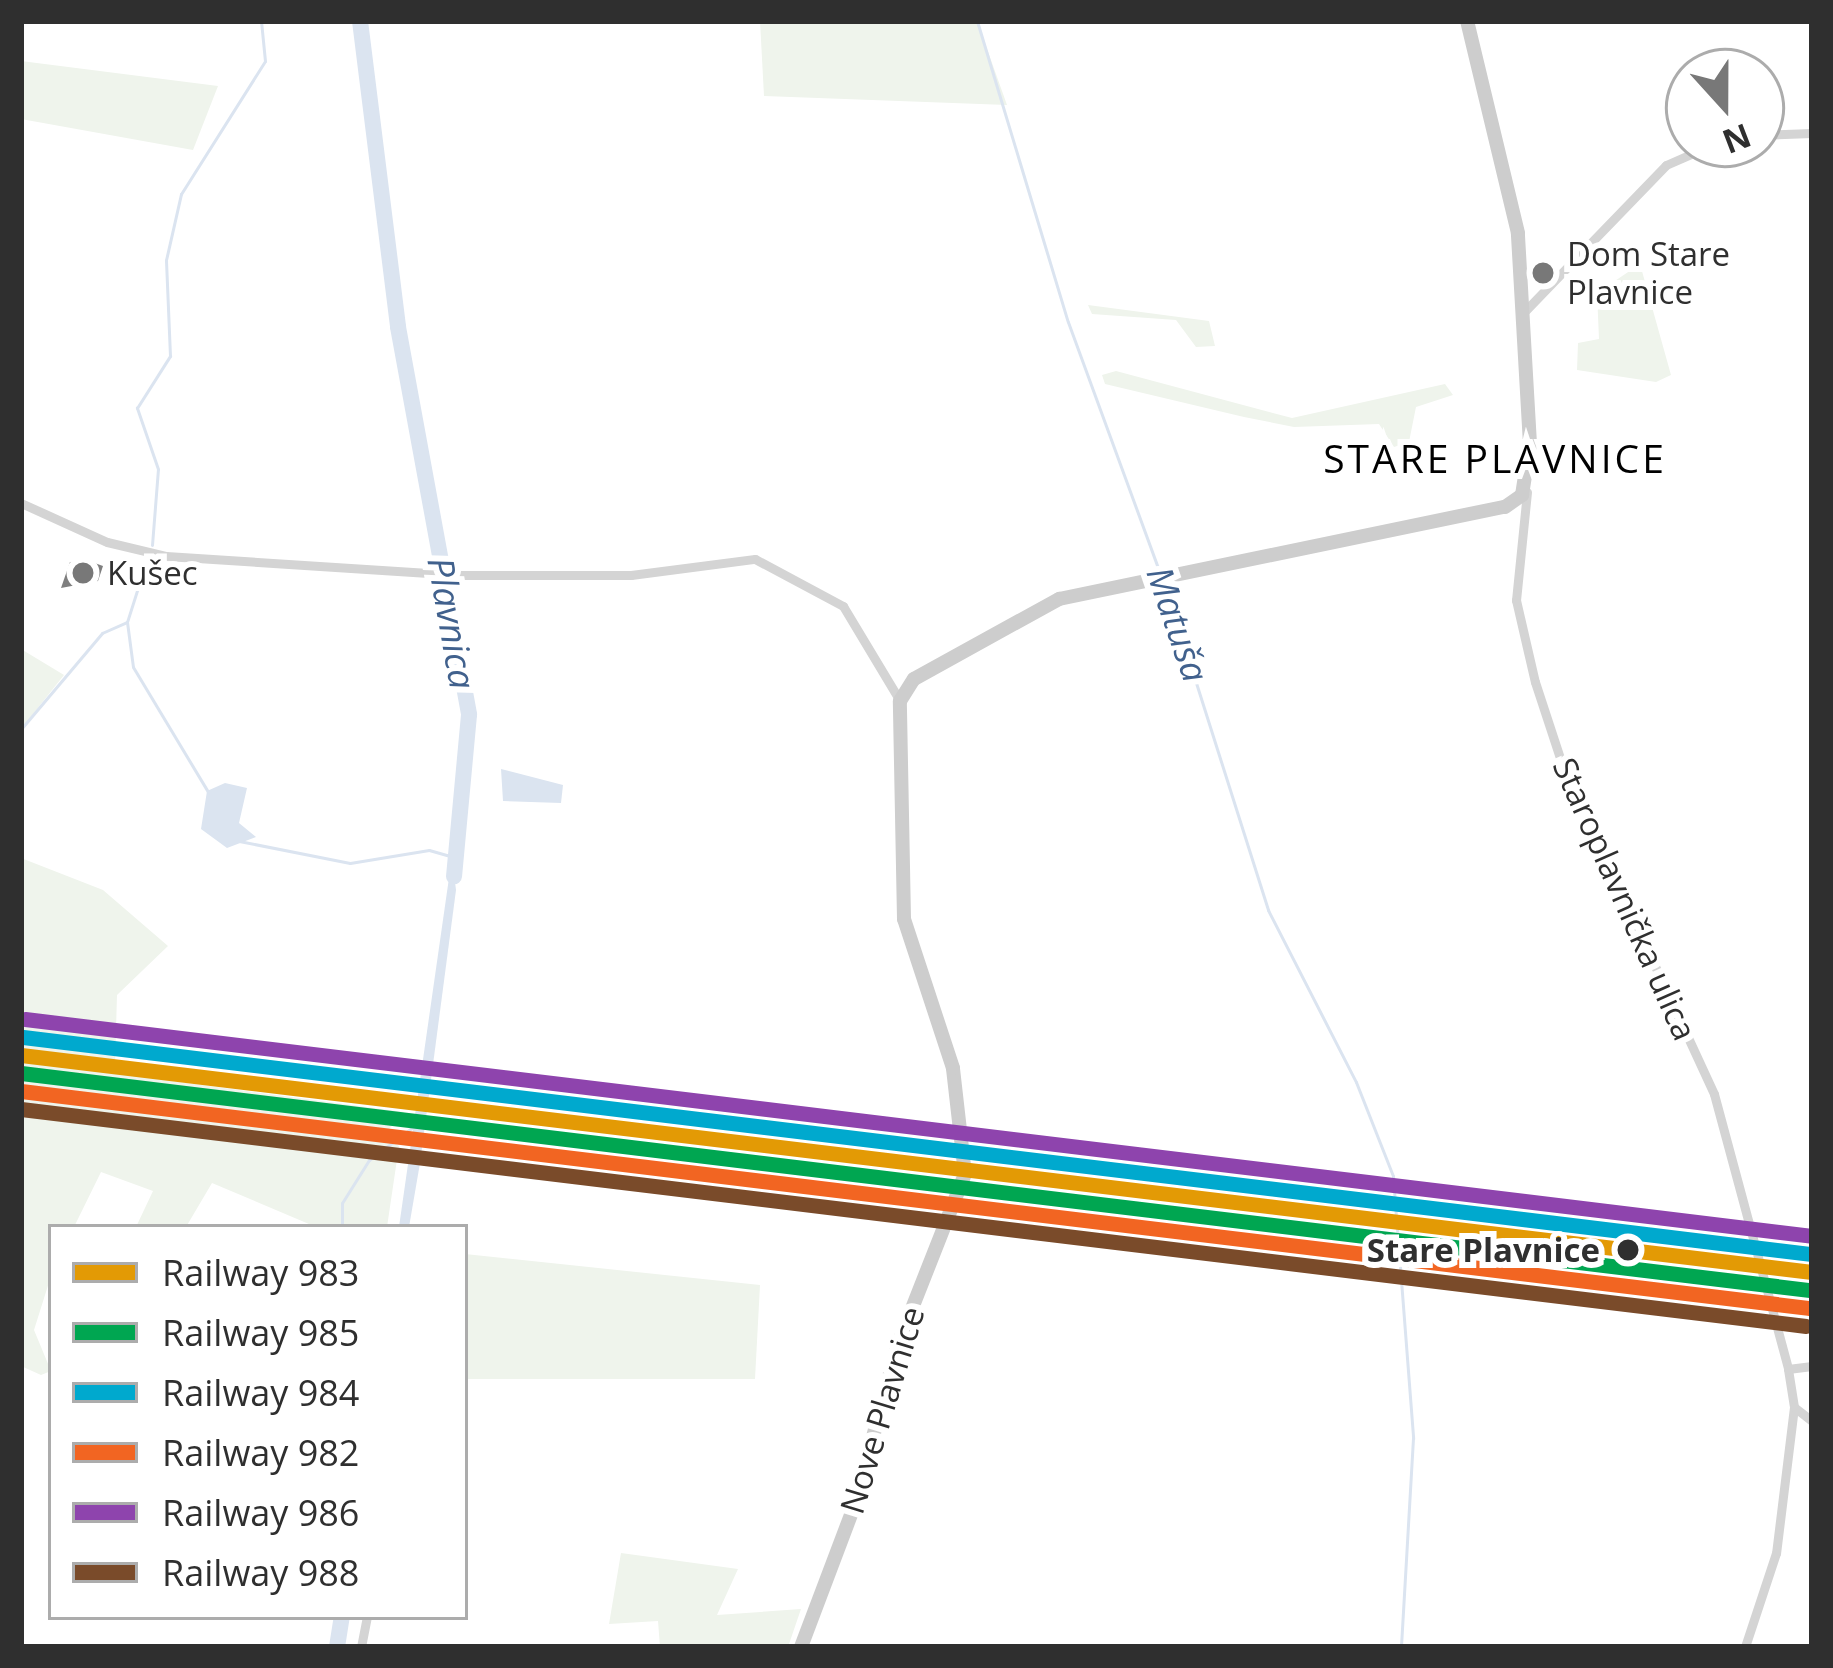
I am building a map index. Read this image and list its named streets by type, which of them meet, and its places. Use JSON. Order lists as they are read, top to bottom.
{
  "streets": {
    "street": ["Staroplavnička ulica", "Nove Plavnice"]
  },
  "districts": ["STARE PLAVNICE"],
  "water": ["Plavnica", "Matuša"],
  "places": ["Dom Stare Plavnice", "Kušec", "Stare Plavnice"],
  "lines": [
    "rail line 986",
    "rail line 984",
    "rail line 983",
    "rail line 985",
    "rail line 982",
    "rail line 988"
  ],
  "legend": [
    "Railway 983",
    "Railway 985",
    "Railway 984",
    "Railway 982",
    "Railway 986",
    "Railway 988"
  ],
  "north": "bottom"
}
